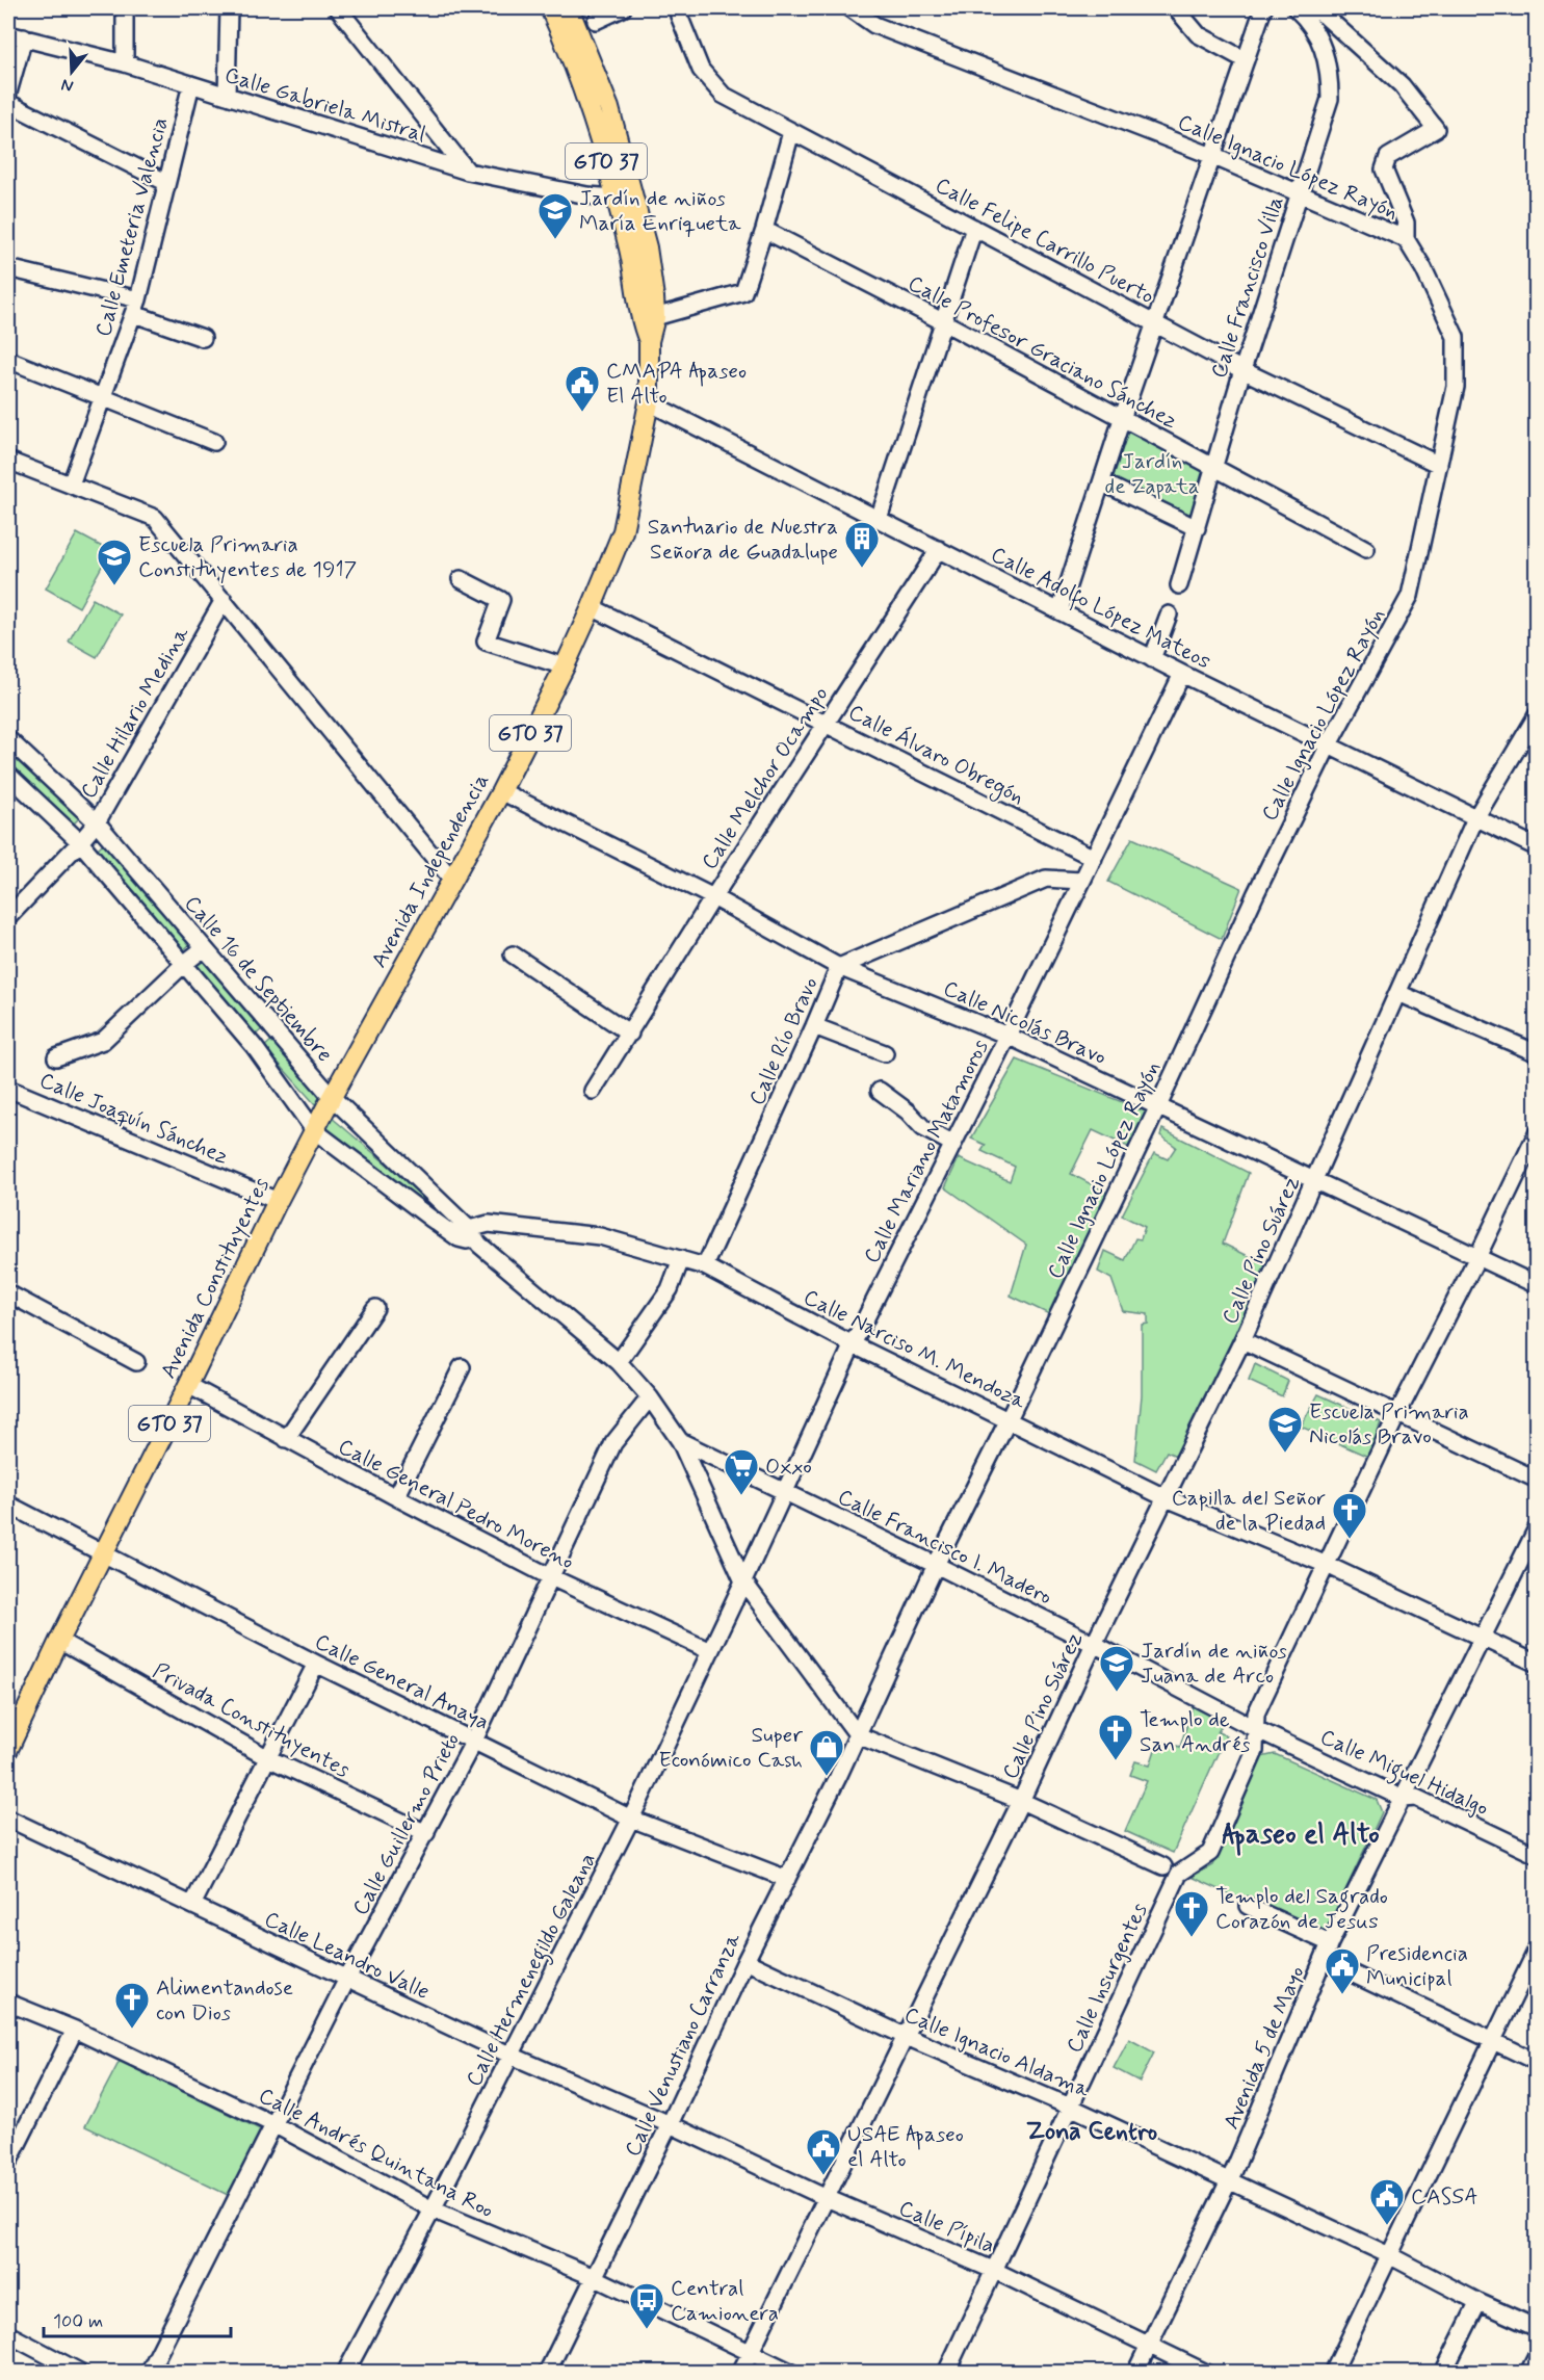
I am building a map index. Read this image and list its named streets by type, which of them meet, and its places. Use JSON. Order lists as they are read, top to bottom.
{
  "streets": {
    "main road": ["GTO 37", "Avenida Independencia", "Avenida Constituyentes"],
    "street": [
      "Calle Gabriela Mistral",
      "Calle Ignacio López Rayón",
      "Calle Emeteria Valencia",
      "Calle Felipe Carrillo Puerto",
      "Calle Francisco Villa",
      "Calle Profesor Graciano Sánchez",
      "Calle Adolfo López Mateos",
      "Calle Hilario Medina",
      "Calle Álvaro Obregón",
      "Calle Melchor Ocampo",
      "Calle 16 de Septiembre",
      "Calle Nicolás Bravo",
      "Calle Río Bravo",
      "Calle Joaquín Sánchez",
      "Calle Mariano Matamoros",
      "Calle Pino Suárez",
      "Calle Narciso M. Mendoza",
      "Calle General Pedro Moreno",
      "Calle Francisco I. Madero",
      "Calle General Anaya",
      "Privada Constituyentes",
      "Calle Miguel Hidalgo",
      "Calle Guillermo Prieto",
      "Calle Leandro Valle",
      "Calle Hermenegildo Galeana",
      "Calle Insurgentes",
      "Calle Venustiano Carranza",
      "Avenida 5 de Mayo",
      "Calle Ignacio Aldama",
      "Calle Andrés Quintana Roo",
      "Calle Pípila"
    ]
  },
  "crossings": [
    ["Calle Gabriela Mistral", "Calle Emeteria Valencia"],
    ["Calle Gabriela Mistral", "Avenida Independencia"],
    ["Calle Ignacio López Rayón", "Calle Felipe Carrillo Puerto"],
    ["Calle Ignacio López Rayón", "Calle Francisco Villa"],
    ["Calle Ignacio López Rayón", "Calle Adolfo López Mateos"],
    ["Calle Ignacio López Rayón", "Calle 16 de Septiembre"],
    ["Calle Ignacio López Rayón", "Calle Nicolás Bravo"],
    ["Calle Ignacio López Rayón", "Calle Narciso M. Mendoza"],
    ["Calle Ignacio López Rayón", "Calle Francisco I. Madero"],
    ["Calle Ignacio López Rayón", "Calle Venustiano Carranza"],
    ["Calle Felipe Carrillo Puerto", "Calle Francisco Villa"],
    ["Calle Francisco Villa", "Calle Profesor Graciano Sánchez"],
    ["Calle Adolfo López Mateos", "Calle Melchor Ocampo"],
    ["Calle Adolfo López Mateos", "Avenida Independencia"],
    ["Calle Adolfo López Mateos", "Calle Mariano Matamoros"],
    ["Calle Adolfo López Mateos", "Calle Pino Suárez"],
    ["Calle Hilario Medina", "Calle 16 de Septiembre"],
    ["Calle Álvaro Obregón", "Calle Melchor Ocampo"],
    ["Calle Álvaro Obregón", "Avenida Independencia"],
    ["Calle Álvaro Obregón", "Calle Mariano Matamoros"],
    ["Calle Melchor Ocampo", "Calle Nicolás Bravo"],
    ["Avenida Independencia", "Calle 16 de Septiembre"],
    ["Avenida Independencia", "Calle Nicolás Bravo"],
    ["Avenida Independencia", "Avenida Constituyentes"],
    ["Calle 16 de Septiembre", "Calle Mariano Matamoros"],
    ["Calle 16 de Septiembre", "Avenida Constituyentes"],
    ["Calle 16 de Septiembre", "Calle Narciso M. Mendoza"],
    ["Calle 16 de Septiembre", "Calle Francisco I. Madero"],
    ["Calle 16 de Septiembre", "Calle Guillermo Prieto"],
    ["Calle 16 de Septiembre", "Calle Hermenegildo Galeana"],
    ["Calle 16 de Septiembre", "Calle Venustiano Carranza"],
    ["Calle Nicolás Bravo", "Calle Río Bravo"],
    ["Calle Nicolás Bravo", "Calle Mariano Matamoros"],
    ["Calle Nicolás Bravo", "Calle Pino Suárez"],
    ["Calle Río Bravo", "Calle Mariano Matamoros"],
    ["Calle Río Bravo", "Calle Narciso M. Mendoza"],
    ["Calle Joaquín Sánchez", "Avenida Constituyentes"],
    ["Calle Mariano Matamoros", "Calle Narciso M. Mendoza"],
    ["Calle Mariano Matamoros", "Calle Francisco I. Madero"],
    ["Calle Mariano Matamoros", "Calle Hermenegildo Galeana"],
    ["Calle Pino Suárez", "Calle Narciso M. Mendoza"],
    ["Calle Pino Suárez", "Calle Francisco I. Madero"],
    ["Calle Pino Suárez", "Calle Ignacio Aldama"],
    ["Calle Pino Suárez", "Calle Andrés Quintana Roo"],
    ["Calle Pino Suárez", "Calle Pípila"],
    ["Avenida Constituyentes", "Calle General Pedro Moreno"],
    ["Avenida Constituyentes", "Calle General Anaya"],
    ["Avenida Constituyentes", "Privada Constituyentes"],
    ["Calle Narciso M. Mendoza", "Avenida 5 de Mayo"],
    ["Calle General Pedro Moreno", "Calle Guillermo Prieto"],
    ["Calle General Pedro Moreno", "Calle Hermenegildo Galeana"],
    ["Calle Francisco I. Madero", "Calle Miguel Hidalgo"],
    ["Calle General Anaya", "Calle Guillermo Prieto"],
    ["Calle General Anaya", "Calle Hermenegildo Galeana"],
    ["Calle General Anaya", "Calle Venustiano Carranza"],
    ["Privada Constituyentes", "Calle Guillermo Prieto"],
    ["Calle Miguel Hidalgo", "Avenida 5 de Mayo"],
    ["Calle Guillermo Prieto", "Calle Leandro Valle"],
    ["Calle Guillermo Prieto", "Calle Andrés Quintana Roo"],
    ["Calle Leandro Valle", "Calle Hermenegildo Galeana"],
    ["Calle Leandro Valle", "Calle Venustiano Carranza"],
    ["Calle Leandro Valle", "Calle Pípila"],
    ["Calle Hermenegildo Galeana", "Calle Andrés Quintana Roo"],
    ["Calle Insurgentes", "Calle Ignacio Aldama"],
    ["Calle Insurgentes", "Calle Pípila"],
    ["Calle Venustiano Carranza", "Calle Ignacio Aldama"],
    ["Calle Venustiano Carranza", "Calle Andrés Quintana Roo"],
    ["Calle Venustiano Carranza", "Calle Pípila"],
    ["Avenida 5 de Mayo", "Calle Ignacio Aldama"],
    ["Avenida 5 de Mayo", "Calle Pípila"]
  ],
  "districts": ["Apaseo el Alto", "Zona Centro"],
  "parks": ["Jardín de Zapata"],
  "places": {
    "school or university": [
      "Jardín de niños María Enriqueta",
      "Escuela Primaria Constituyentes de 1917",
      "Escuela Primaria Nicolás Bravo",
      "Jardín de niños Juana de Arco"
    ],
    "public building": [
      "CMAPA Apaseo El Alto",
      "Presidencia Municipal",
      "USAE Apaseo el Alto",
      "CASSA"
    ],
    "building": ["Santuario de Nuestra Señora de Guadalupe"],
    "supermarket": ["Oxxo"],
    "church": [
      "Capilla del Señor de la Piedad",
      "Templo de San Andrés",
      "Templo del Sagrado Corazón de Jesus",
      "Alimentandose con Dios"
    ],
    "shop": ["Super Económico Cash"],
    "bus stop": ["Central Camionera"]
  },
  "scale_bar": "100 m",
  "north": "bottom"
}
